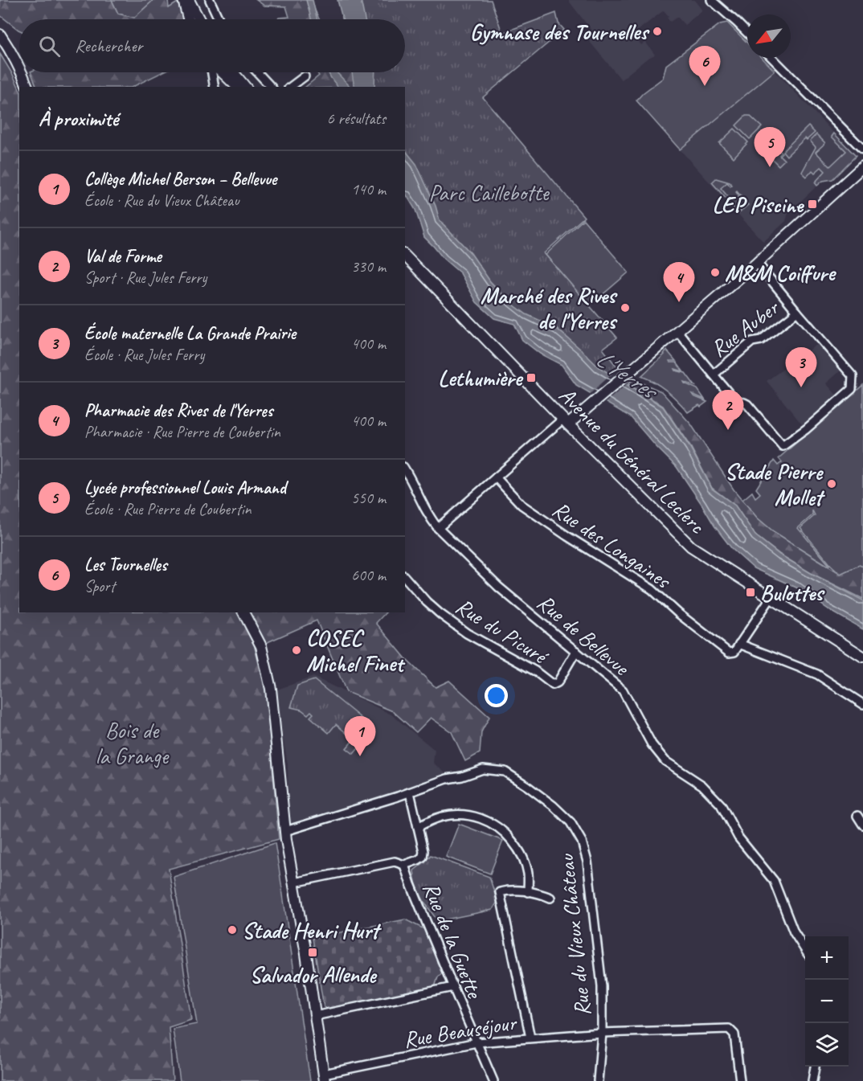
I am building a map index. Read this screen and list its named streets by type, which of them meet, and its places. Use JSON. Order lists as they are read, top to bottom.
{
  "streets": {
    "street": [
      "Rue Auber",
      "Avenue du Général Leclerc",
      "Rue des Longaines",
      "Rue du Picuré",
      "Rue de Bellevue",
      "Rue du Vieux Château",
      "Rue de la Guette",
      "Rue Beauséjour"
    ]
  },
  "crossings": [
    ["Rue du Picuré", "Rue de Bellevue"],
    ["Rue du Vieux Château", "Rue Beauséjour"],
    ["Rue de la Guette", "Rue Beauséjour"]
  ],
  "water": ["L'Yerres"],
  "parks": ["Parc Caillebotte", "Bois de la Grange"],
  "places": {
    "other": [
      "Gymnase des Tournelles",
      "M&M Coiffure",
      "Marché des Rives de l'Yerres",
      "Stade Pierre Mollet",
      "COSEC Michel Finet",
      "Stade Henri Hurt"
    ],
    "transit": [
      "LEP Piscine",
      "Lethumière",
      "Bulottes",
      "Salvador Allende"
    ]
  },
  "north": "bottom left",
  "page": {
    "search": "Rechercher",
    "pins": [
      "6",
      "5",
      "4",
      "3",
      "2",
      "1"
    ],
    "heading": ["À proximité", "6 résultats"],
    "list": [
      {
        "mark": "1",
        "name": "Collège Michel Berson – Bellevue",
        "note": "École · Rue du Vieux Château",
        "value": "140 m"
      },
      {
        "mark": "2",
        "name": "Val de Forme",
        "note": "Sport · Rue Jules Ferry",
        "value": "330 m"
      },
      {
        "mark": "3",
        "name": "École maternelle La Grande Prairie",
        "note": "École · Rue Jules Ferry",
        "value": "400 m"
      },
      {
        "mark": "4",
        "name": "Pharmacie des Rives de l'Yerres",
        "note": "Pharmacie · Rue Pierre de Coubertin",
        "value": "400 m"
      },
      {
        "mark": "5",
        "name": "Lycée professionnel Louis Armand",
        "note": "École · Rue Pierre de Coubertin",
        "value": "550 m"
      },
      {
        "mark": "6",
        "name": "Les Tournelles",
        "note": "Sport",
        "value": "600 m"
      }
    ],
    "map_buttons": ["+", "−"]
  }
}
